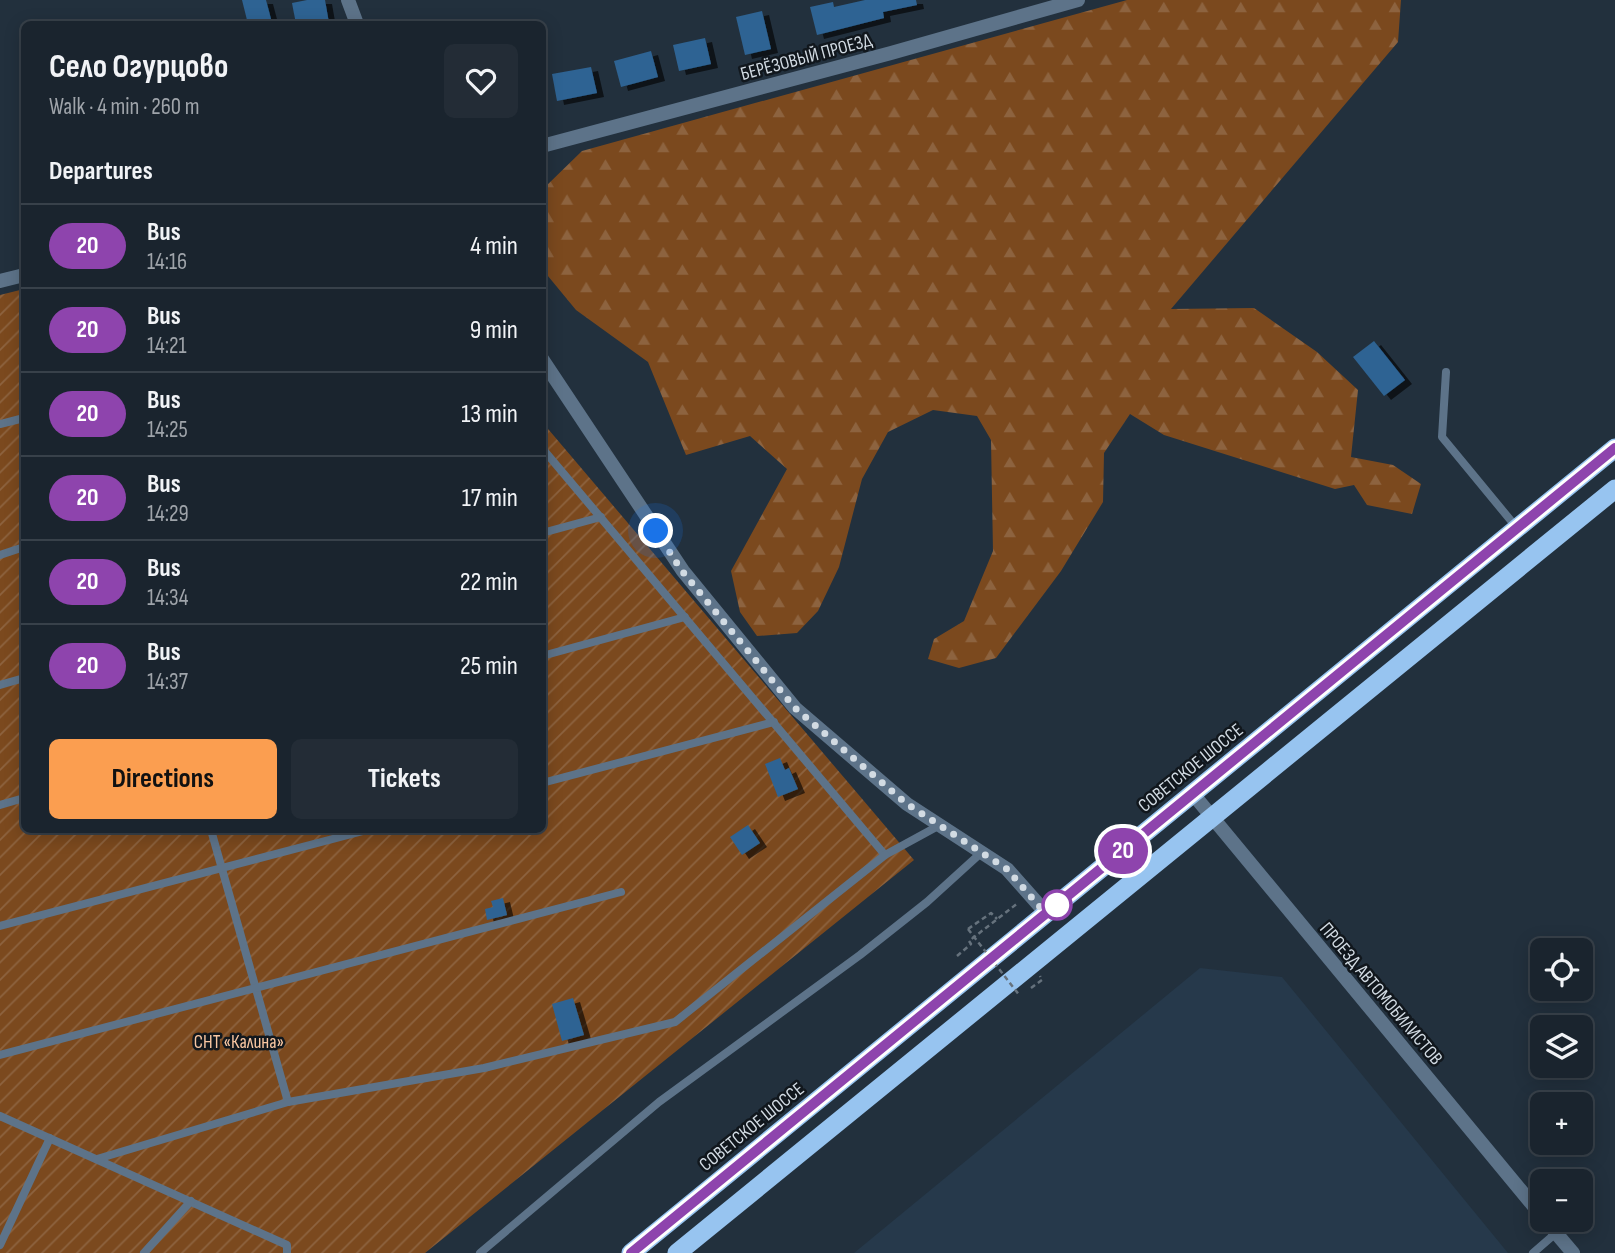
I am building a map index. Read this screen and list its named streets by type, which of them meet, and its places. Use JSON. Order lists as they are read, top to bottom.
{
  "streets": {
    "highway": ["СОВЕТСКОЕ ШОССЕ"],
    "street": ["БЕРЁЗОВЫЙ ПРОЕЗД", "ПРОЕЗД АВТОМОБИЛИСТОВ"]
  },
  "crossings": [
    ["СОВЕТСКОЕ ШОССЕ", "ПРОЕЗД АВТОМОБИЛИСТОВ"]
  ],
  "parks": ["СНТ «Калина»"],
  "lines": ["bus line 20"],
  "page": {
    "on_map": "20",
    "heading": [
      ["Село Огурцово", "Walk · 4 min · 260 m"],
      "Departures"
    ],
    "list": [
      {
        "mark": "20",
        "name": "Bus",
        "note": "14:16",
        "value": "4 min"
      },
      {
        "mark": "20",
        "name": "Bus",
        "note": "14:21",
        "value": "9 min"
      },
      {
        "mark": "20",
        "name": "Bus",
        "note": "14:25",
        "value": "13 min"
      },
      {
        "mark": "20",
        "name": "Bus",
        "note": "14:29",
        "value": "17 min"
      },
      {
        "mark": "20",
        "name": "Bus",
        "note": "14:34",
        "value": "22 min"
      },
      {
        "mark": "20",
        "name": "Bus",
        "note": "14:37",
        "value": "25 min"
      }
    ],
    "buttons": ["Directions", "Tickets"],
    "map_buttons": ["+", "−"]
  }
}
